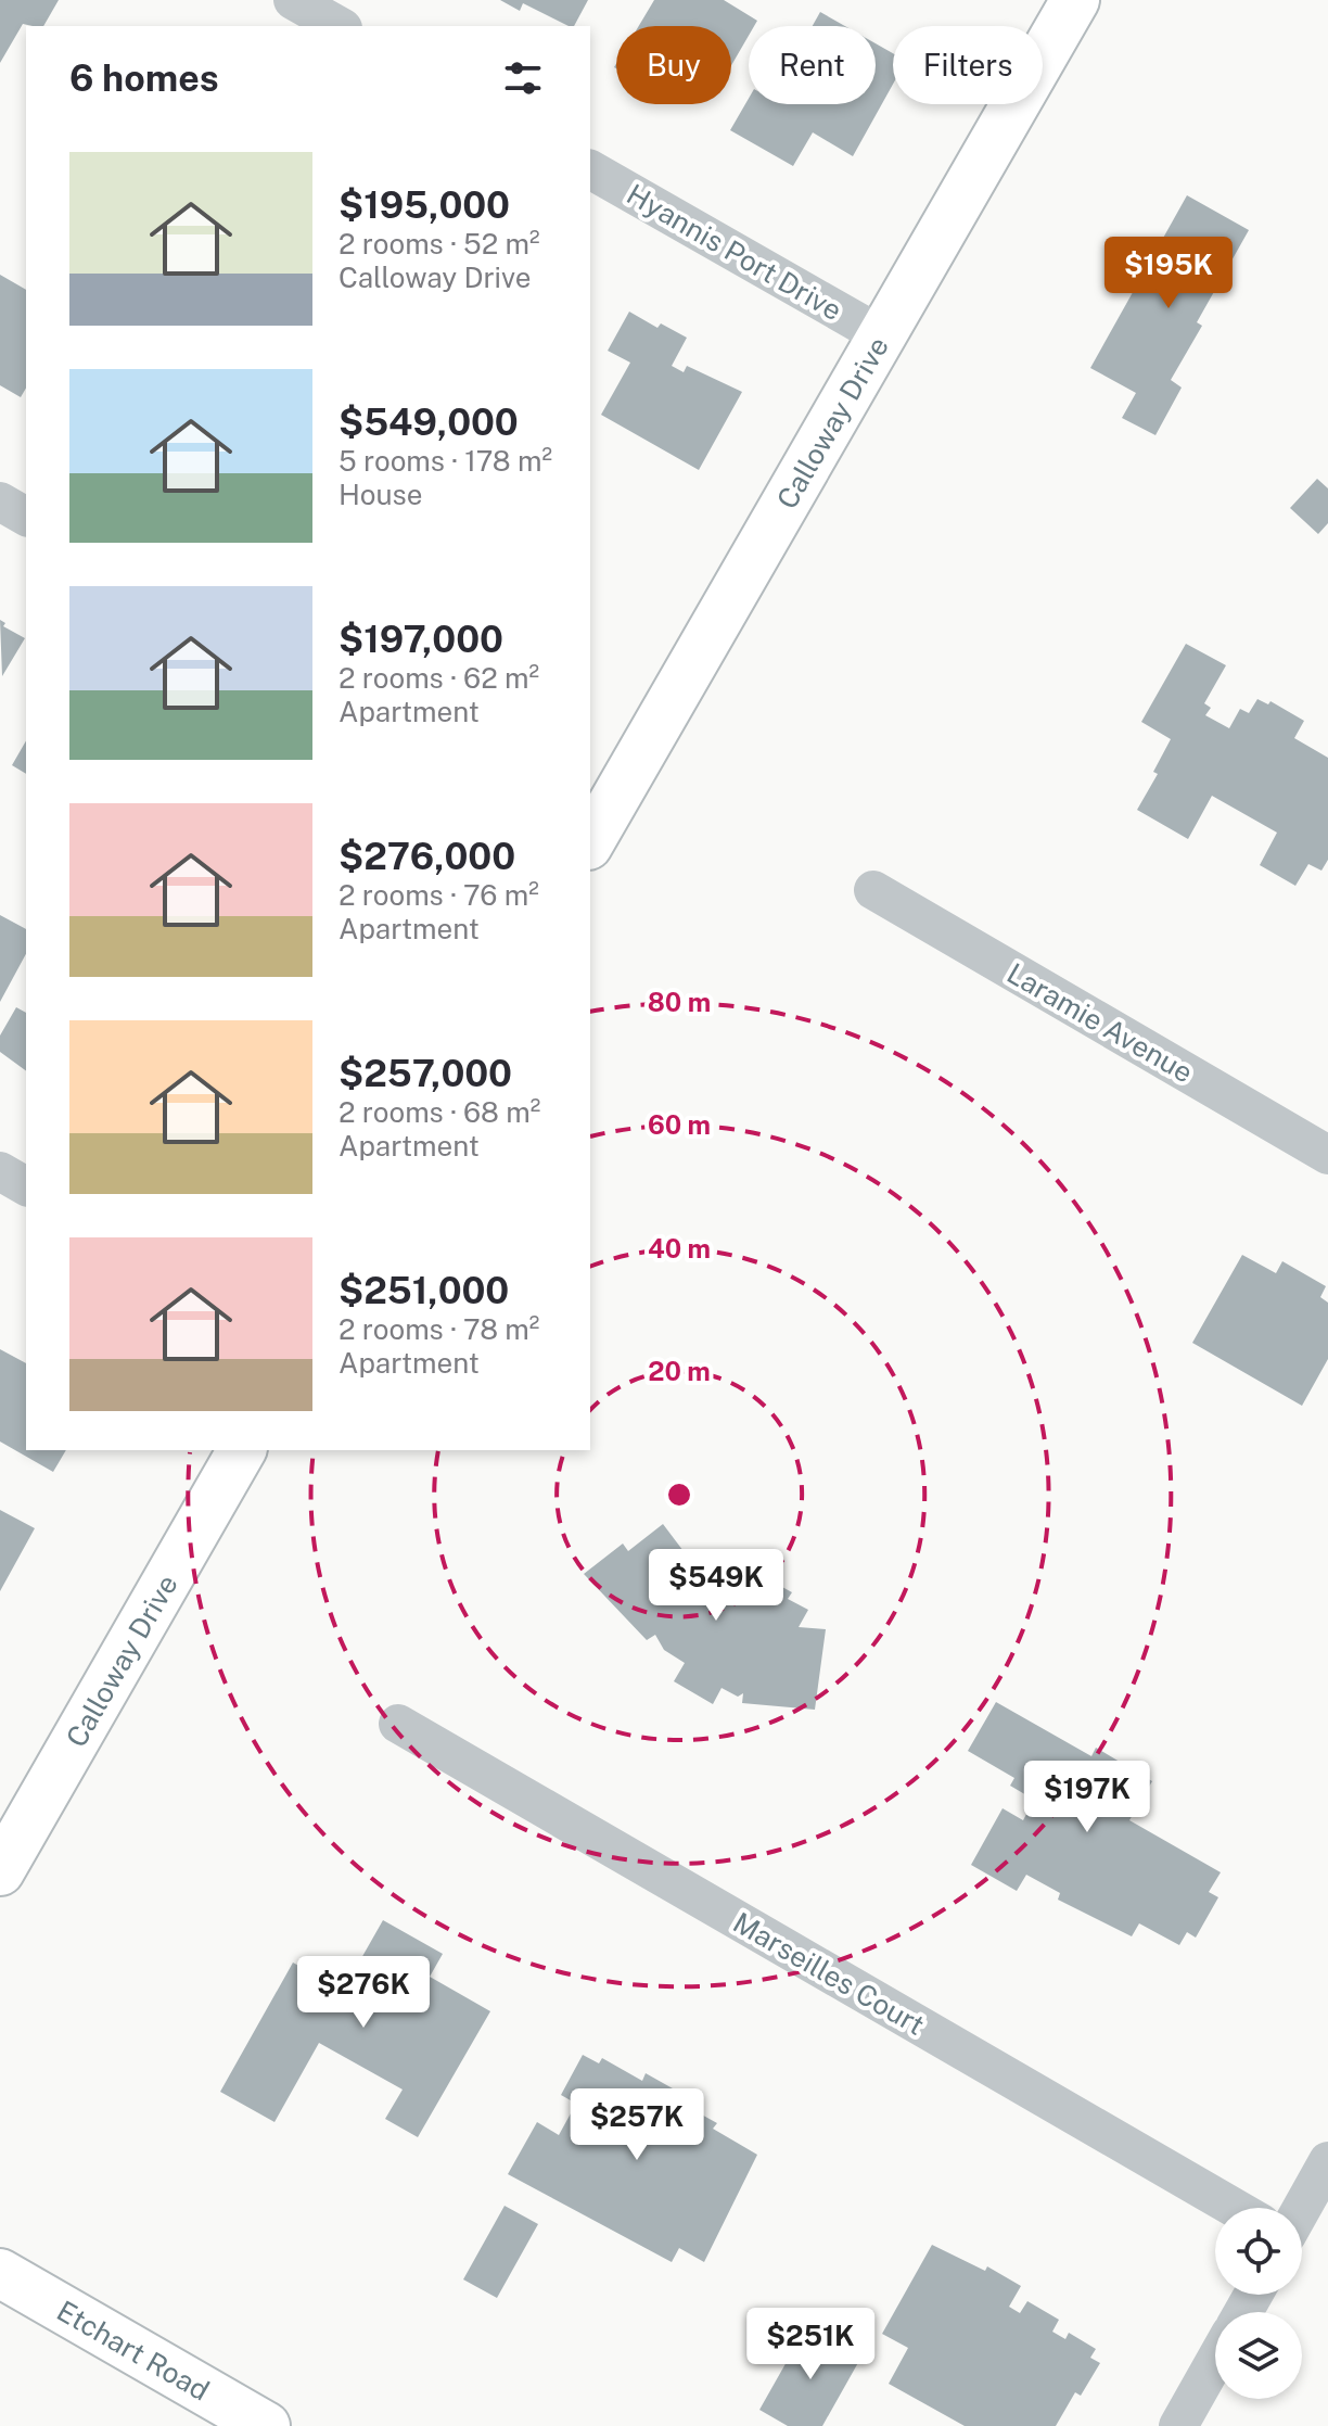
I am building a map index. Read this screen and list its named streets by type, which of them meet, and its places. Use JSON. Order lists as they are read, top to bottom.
{
  "streets": {
    "main road": ["Calloway Drive", "Etchart Road"],
    "street": ["Hyannis Port Drive", "Laramie Avenue", "Marseilles Court"]
  },
  "crossings": [
    ["Hyannis Port Drive", "Calloway Drive"]
  ],
  "page": {
    "chip": ["Buy", "Rent", "Filters"],
    "heading": "6 homes",
    "list": [
      {
        "name": "$195,000",
        "note": "2 rooms · 52 m² · Calloway Drive"
      },
      {
        "name": "$549,000",
        "note": "5 rooms · 178 m² · House"
      },
      {
        "name": "$197,000",
        "note": "2 rooms · 62 m² · Apartment"
      },
      {
        "name": "$276,000",
        "note": "2 rooms · 76 m² · Apartment"
      },
      {
        "name": "$257,000",
        "note": "2 rooms · 68 m² · Apartment"
      },
      {
        "name": "$251,000",
        "note": "2 rooms · 78 m² · Apartment"
      }
    ],
    "price": [
      "$195K",
      "$549K",
      "$197K",
      "$276K",
      "$257K",
      "$251K"
    ]
  },
  "rings": [
    "80 m",
    "60 m",
    "40 m",
    "20 m"
  ]
}
